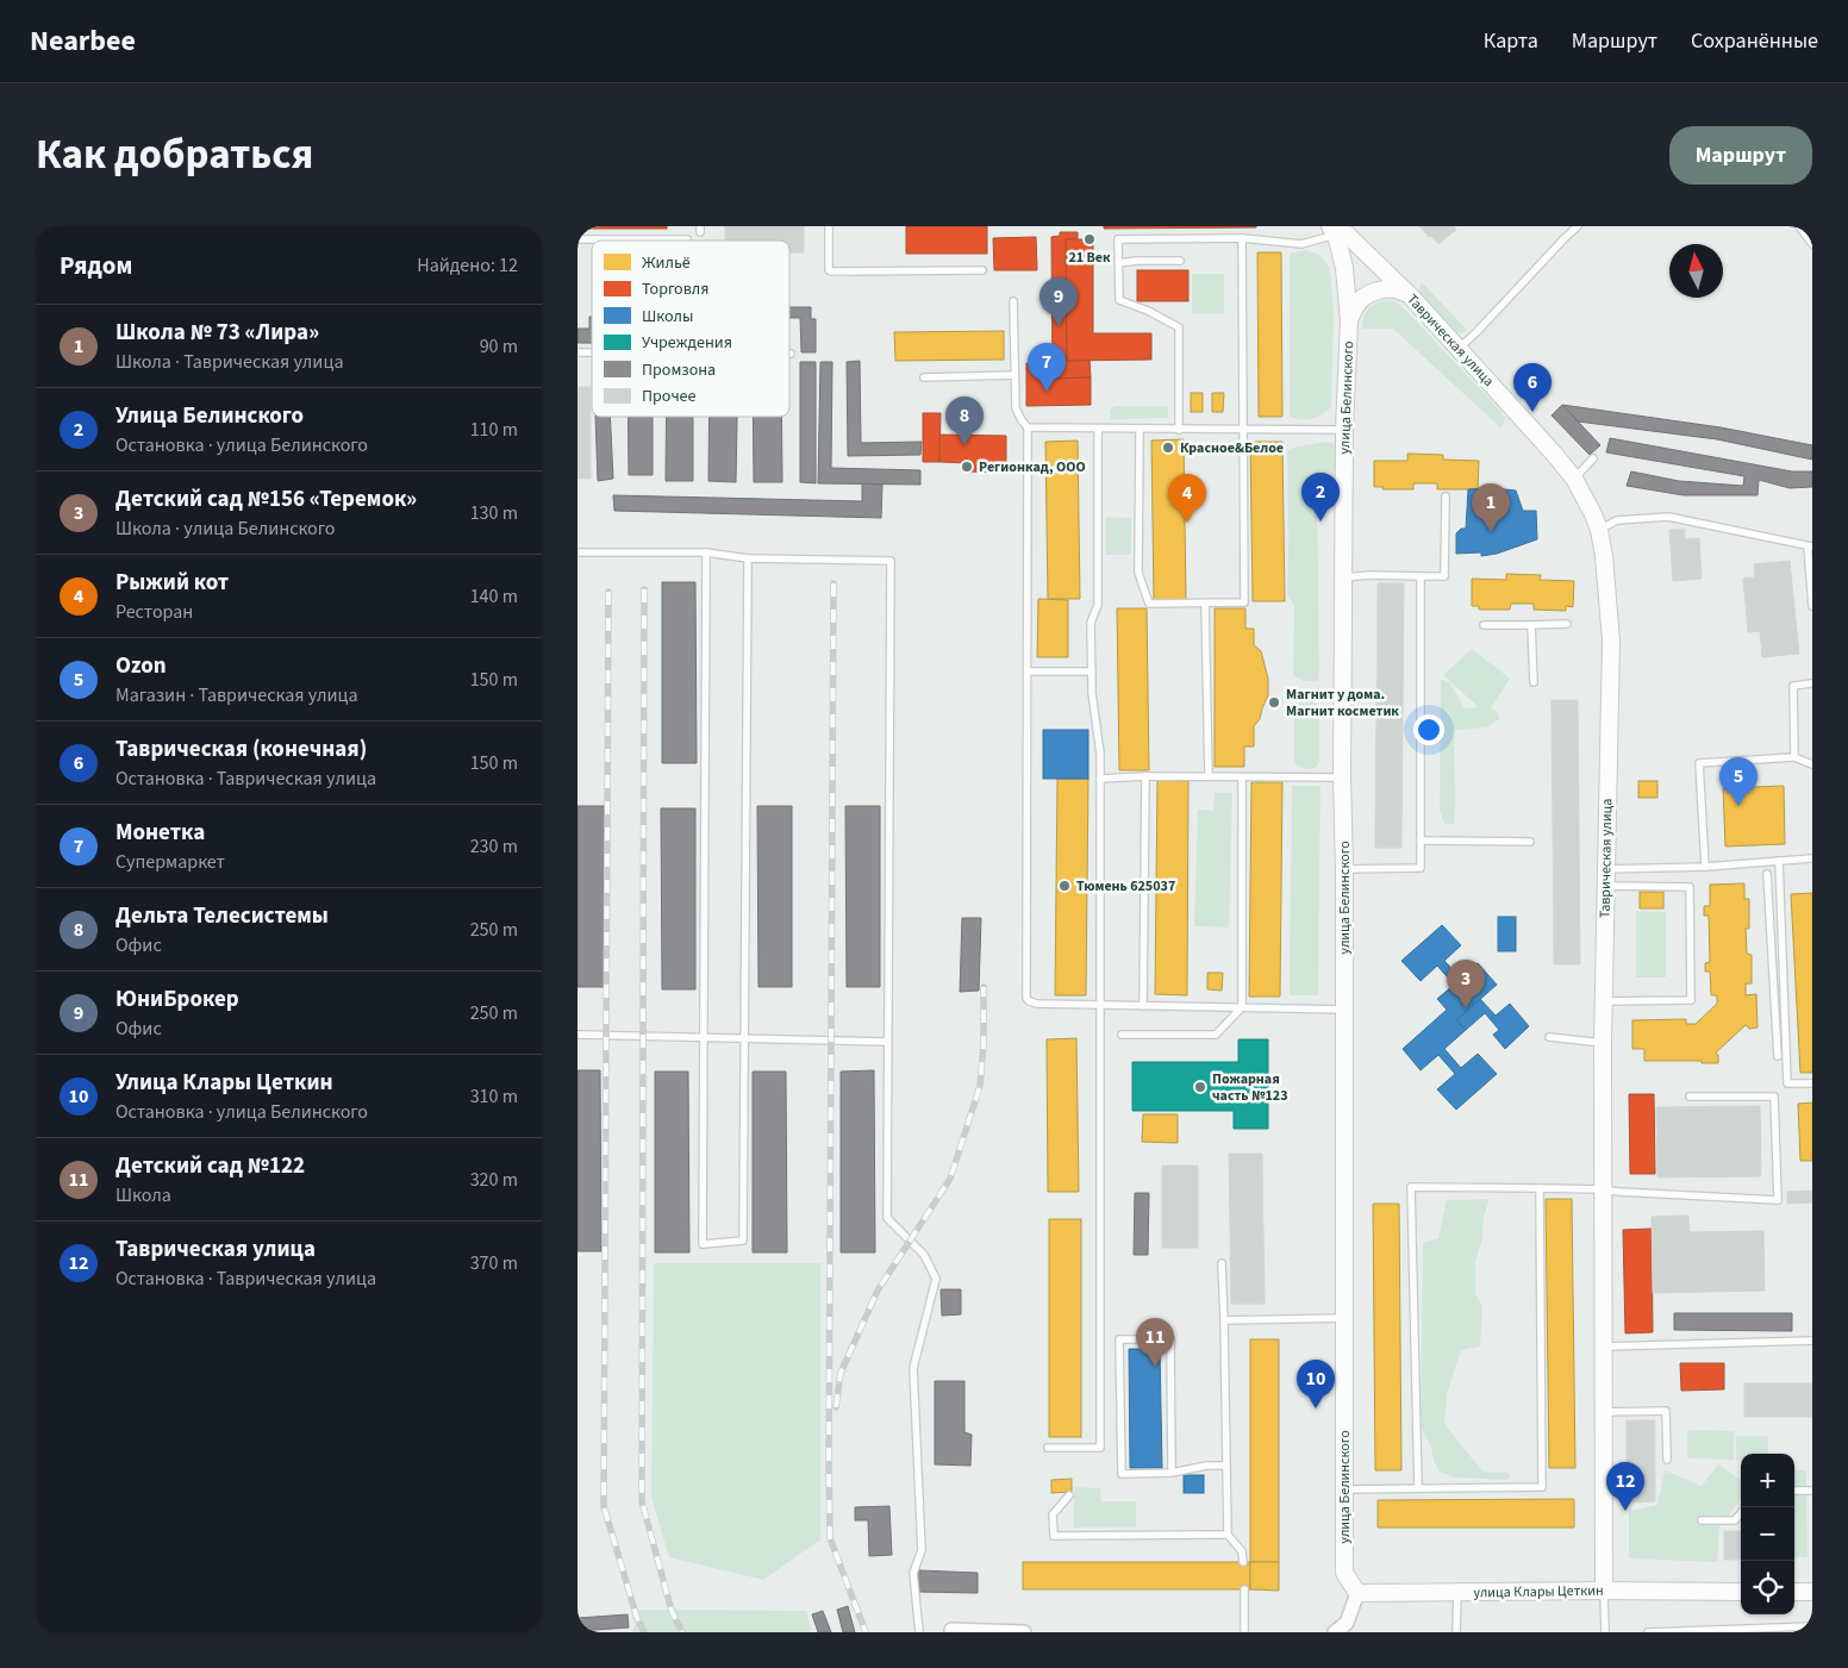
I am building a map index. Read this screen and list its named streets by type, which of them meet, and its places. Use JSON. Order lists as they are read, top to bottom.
{
  "streets": {
    "street": ["Таврическая улица", "улица Белинского", "улица Клары Цеткин"]
  },
  "crossings": [
    ["Таврическая улица", "улица Белинского"],
    ["Таврическая улица", "улица Клары Цеткин"],
    ["улица Белинского", "улица Клары Цеткин"]
  ],
  "places": [
    "21 Век",
    "Красное&Белое",
    "Регионкад, ООО",
    "Магнит у дома. Магнит косметик",
    "Тюмень 625037",
    "Пожарная часть №123"
  ],
  "legend": [
    "Жильё",
    "Торговля",
    "Школы",
    "Учреждения",
    "Промзона",
    "Прочее"
  ],
  "north": "top",
  "page": {
    "header": "Nearbee",
    "nav": ["Карта", "Маршрут", "Сохранённые"],
    "title": "Как добраться",
    "buttons": "Маршрут",
    "heading": ["Рядом", "Найдено: 12"],
    "pins": [
      "9",
      "7",
      "6",
      "8",
      "2",
      "4",
      "1",
      "5",
      "3",
      "11",
      "10",
      "12"
    ],
    "list": [
      {
        "mark": "1",
        "name": "Школа № 73 «Лира»",
        "note": "Школа · Таврическая улица",
        "value": "90 m"
      },
      {
        "mark": "2",
        "name": "Улица Белинского",
        "note": "Остановка · улица Белинского",
        "value": "110 m"
      },
      {
        "mark": "3",
        "name": "Детский сад №156 «Теремок»",
        "note": "Школа · улица Белинского",
        "value": "130 m"
      },
      {
        "mark": "4",
        "name": "Рыжий кот",
        "note": "Ресторан",
        "value": "140 m"
      },
      {
        "mark": "5",
        "name": "Ozon",
        "note": "Магазин · Таврическая улица",
        "value": "150 m"
      },
      {
        "mark": "6",
        "name": "Таврическая (конечная)",
        "note": "Остановка · Таврическая улица",
        "value": "150 m"
      },
      {
        "mark": "7",
        "name": "Монетка",
        "note": "Супермаркет",
        "value": "230 m"
      },
      {
        "mark": "8",
        "name": "Дельта Телесистемы",
        "note": "Офис",
        "value": "250 m"
      },
      {
        "mark": "9",
        "name": "ЮниБрокер",
        "note": "Офис",
        "value": "250 m"
      },
      {
        "mark": "10",
        "name": "Улица Клары Цеткин",
        "note": "Остановка · улица Белинского",
        "value": "310 m"
      },
      {
        "mark": "11",
        "name": "Детский сад №122",
        "note": "Школа",
        "value": "320 m"
      },
      {
        "mark": "12",
        "name": "Таврическая улица",
        "note": "Остановка · Таврическая улица",
        "value": "370 m"
      }
    ],
    "map_buttons": ["+", "−"]
  }
}
